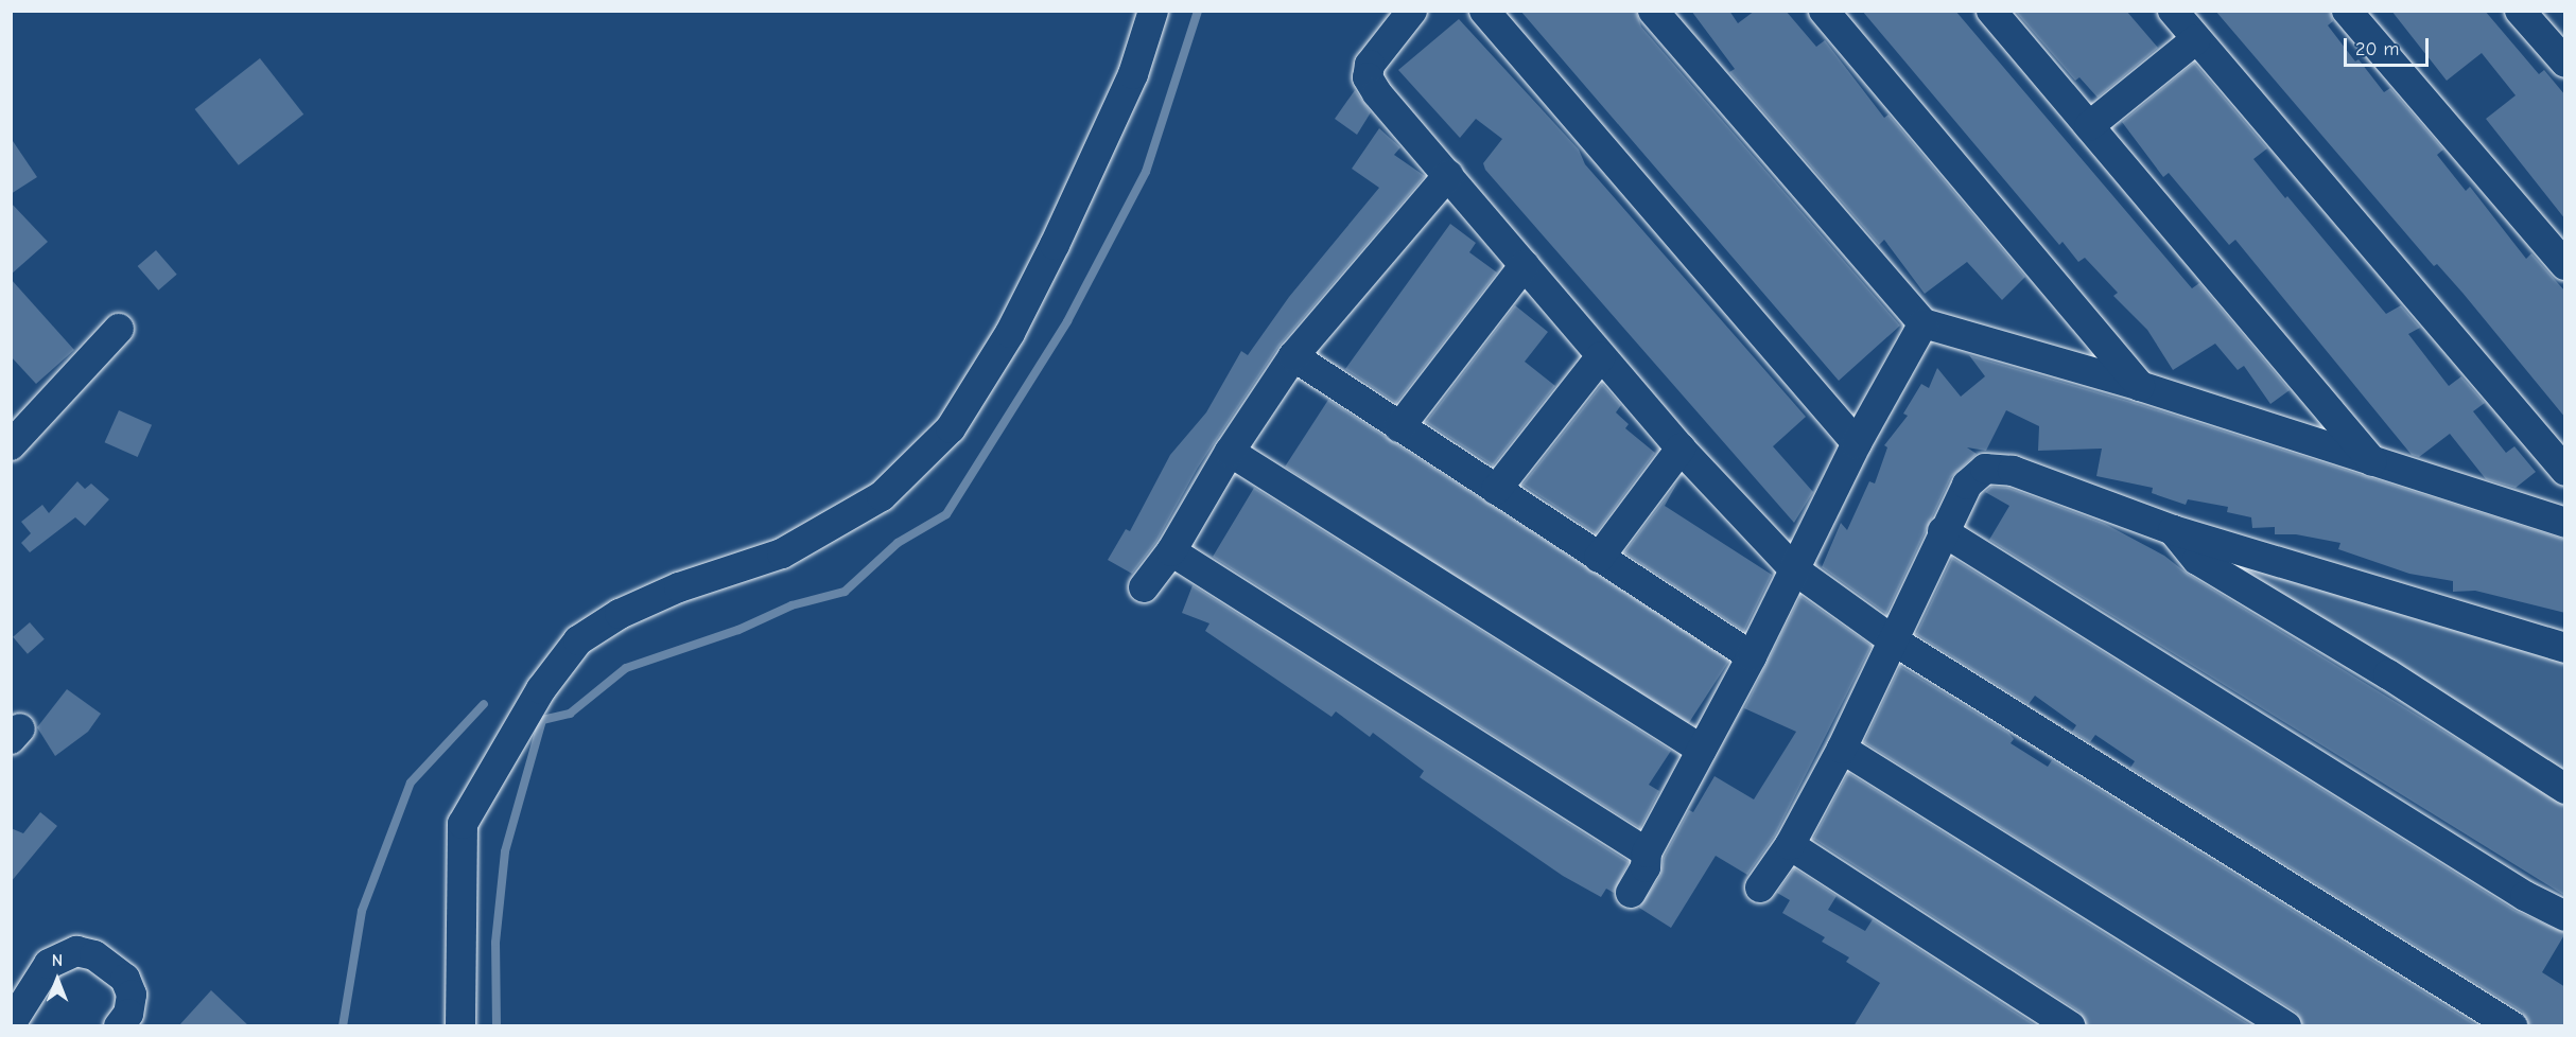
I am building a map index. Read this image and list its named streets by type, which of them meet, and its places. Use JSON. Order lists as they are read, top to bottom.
{
  "scale_bar": "20 m",
  "north": "top"
}
